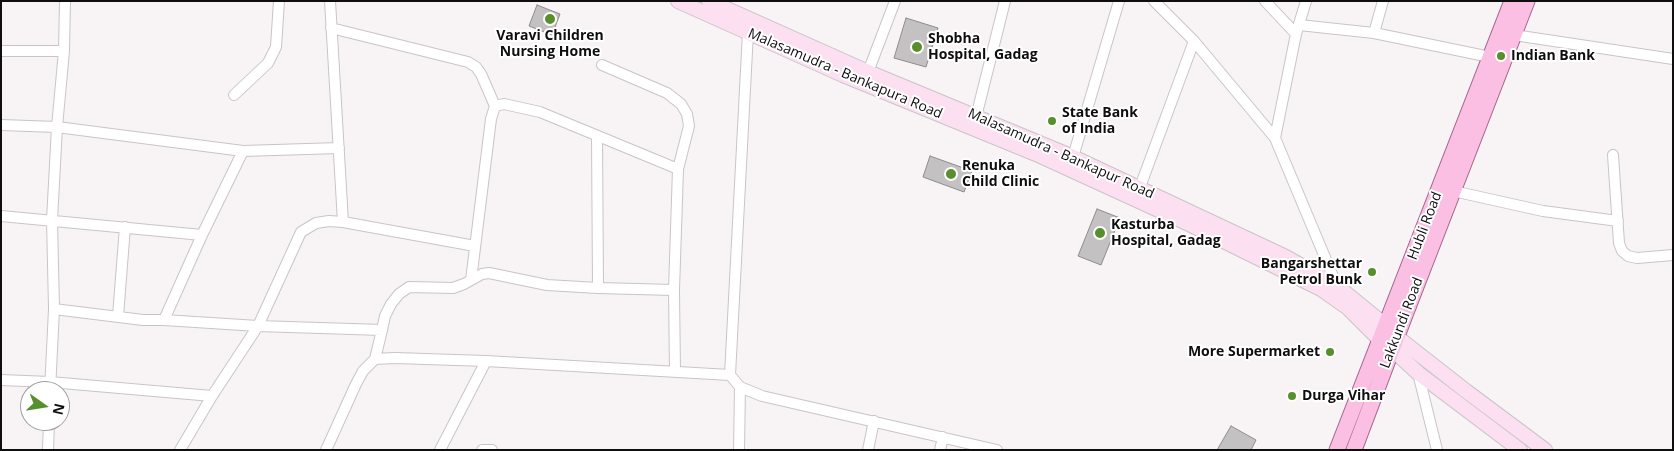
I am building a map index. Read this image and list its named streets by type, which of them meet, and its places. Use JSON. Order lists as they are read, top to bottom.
{
  "streets": {
    "main road": [
      "Malasamudra - Bankapura Road",
      "Malasamudra - Bankapur Road",
      "Hubli Road",
      "Lakkundi Road"
    ]
  },
  "crossings": [
    ["Malasamudra - Bankapura Road", "Malasamudra - Bankapur Road"],
    ["Malasamudra - Bankapura Road", "Hubli Road"],
    ["Malasamudra - Bankapura Road", "Lakkundi Road"],
    ["Malasamudra - Bankapur Road", "Hubli Road"],
    ["Malasamudra - Bankapur Road", "Lakkundi Road"],
    ["Hubli Road", "Lakkundi Road"]
  ],
  "places": [
    "Varavi Children Nursing Home",
    "Shobha Hospital, Gadag",
    "Indian Bank",
    "State Bank of India",
    "Renuka Child Clinic",
    "Kasturba Hospital, Gadag",
    "Bangarshettar Petrol Bunk",
    "More Supermarket",
    "Durga Vihar"
  ],
  "north": "right"
}
